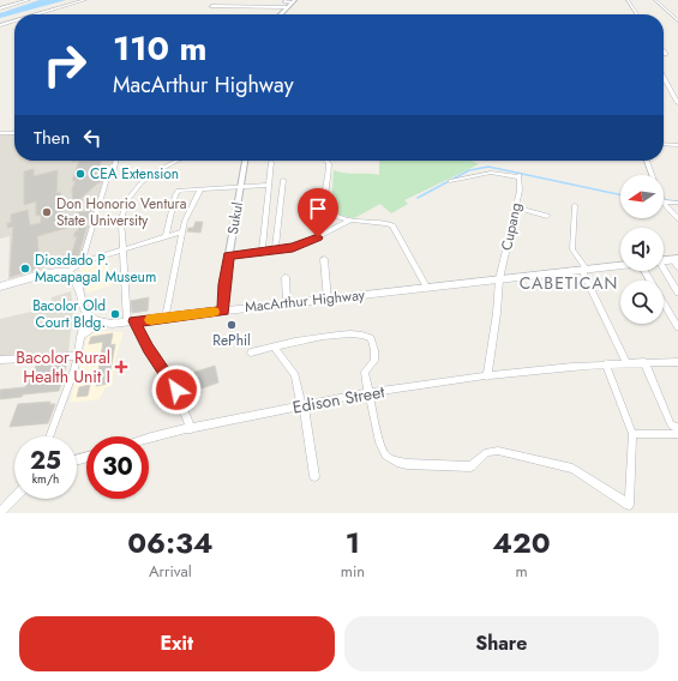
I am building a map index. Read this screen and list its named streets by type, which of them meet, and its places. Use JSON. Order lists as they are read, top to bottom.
{
  "streets": {
    "main road": ["MacArthur Highway"],
    "street": ["Sukul", "Cupang", "Edison Street"]
  },
  "crossings": [
    ["Sukul", "MacArthur Highway"],
    ["Cupang", "MacArthur Highway"],
    ["Cupang", "Edison Street"]
  ],
  "districts": ["CABETICAN"],
  "places": {
    "other": [
      "CEA Extension",
      "Don Honorio Ventura State University",
      "Diosdado P. Macapagal Museum",
      "Bacolor Old Court Bldg.",
      "RePhil"
    ],
    "health": ["Bacolor Rural Health Unit I"]
  },
  "north": "left",
  "page": {
    "turn": ["110 m", "MacArthur Highway"],
    "then": "Then",
    "speed": "25 km/h",
    "limit": "30",
    "eta": [
      "06:34",
      "Arrival",
      "1",
      "min",
      "420",
      "m"
    ],
    "buttons": ["Exit", "Share"]
  }
}
